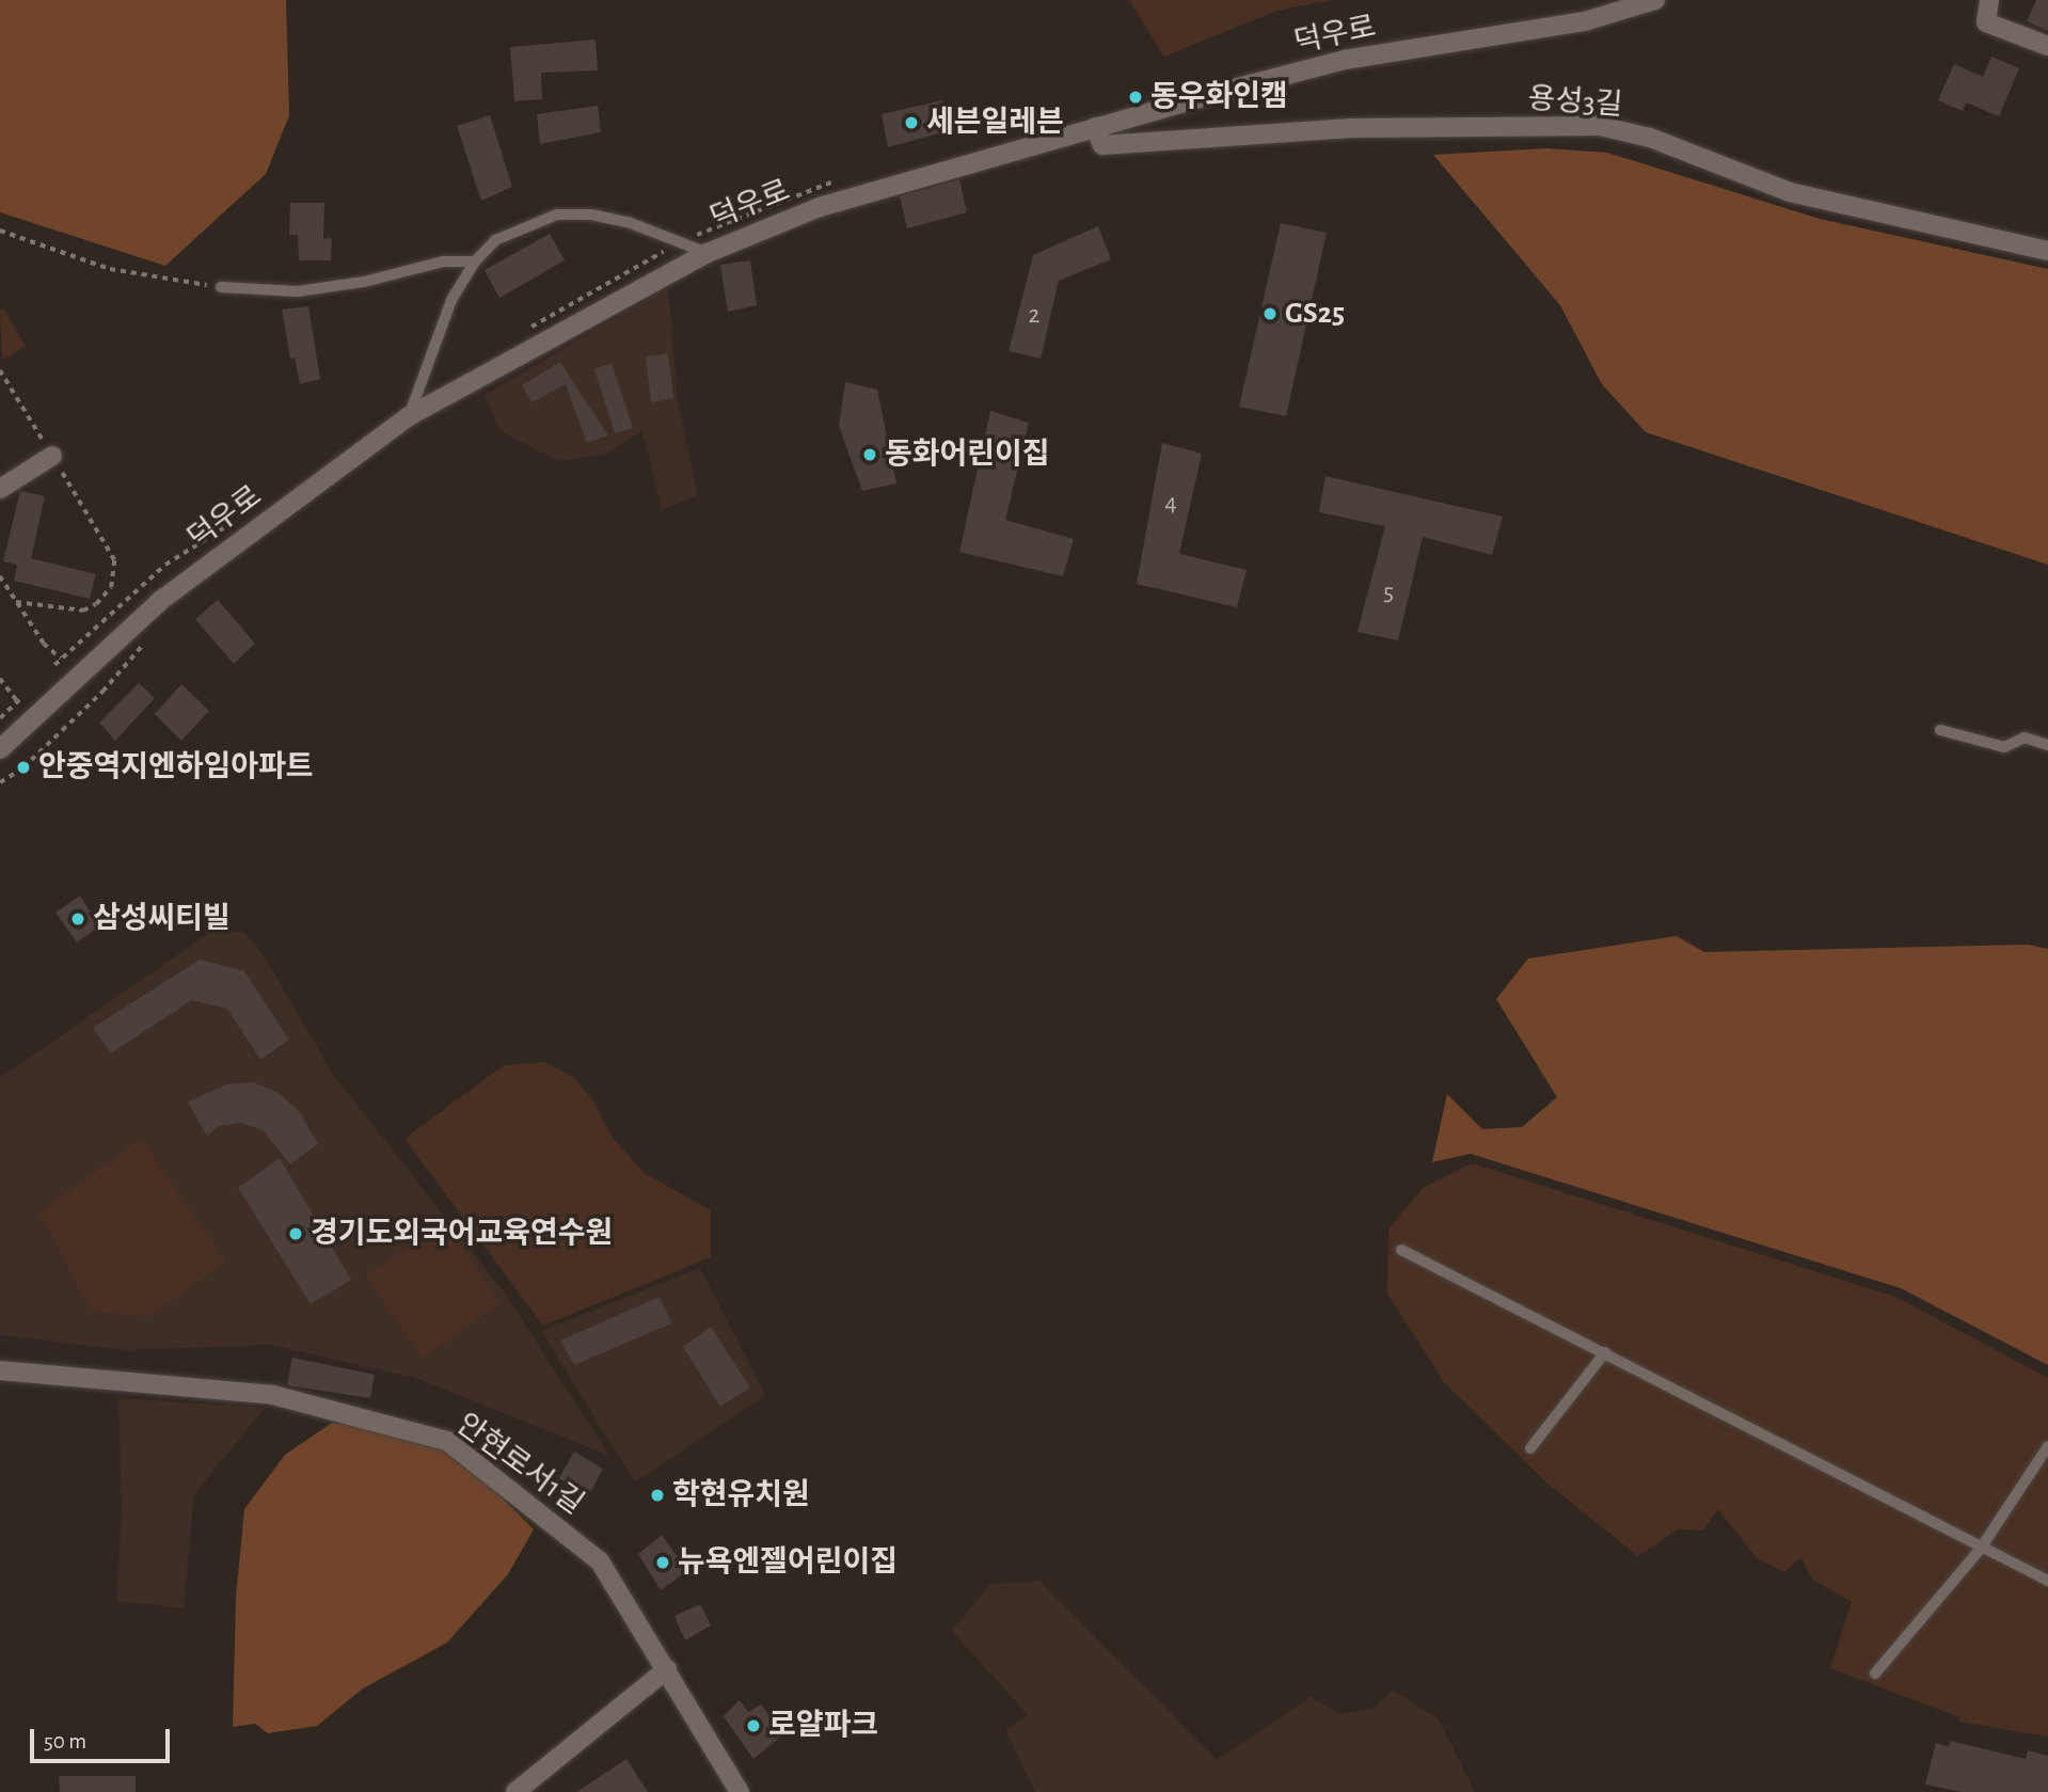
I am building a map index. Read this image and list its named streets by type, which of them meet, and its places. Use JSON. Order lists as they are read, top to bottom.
{
  "streets": {
    "street": ["덕우로", "용성3길", "안현로서1길"]
  },
  "crossings": [
    ["덕우로", "용성3길"]
  ],
  "places": [
    "동우화인캠",
    "세븐일레븐",
    "GS25",
    "동화어린이집",
    "안중역지엔하임아파트",
    "삼성씨티빌",
    "경기도외국어교육연수원",
    "학현유치원",
    "뉴욕엔젤어린이집",
    "로얄파크"
  ],
  "house_numbers": ["2", "4", "5"],
  "scale_bar": "50 m"
}
